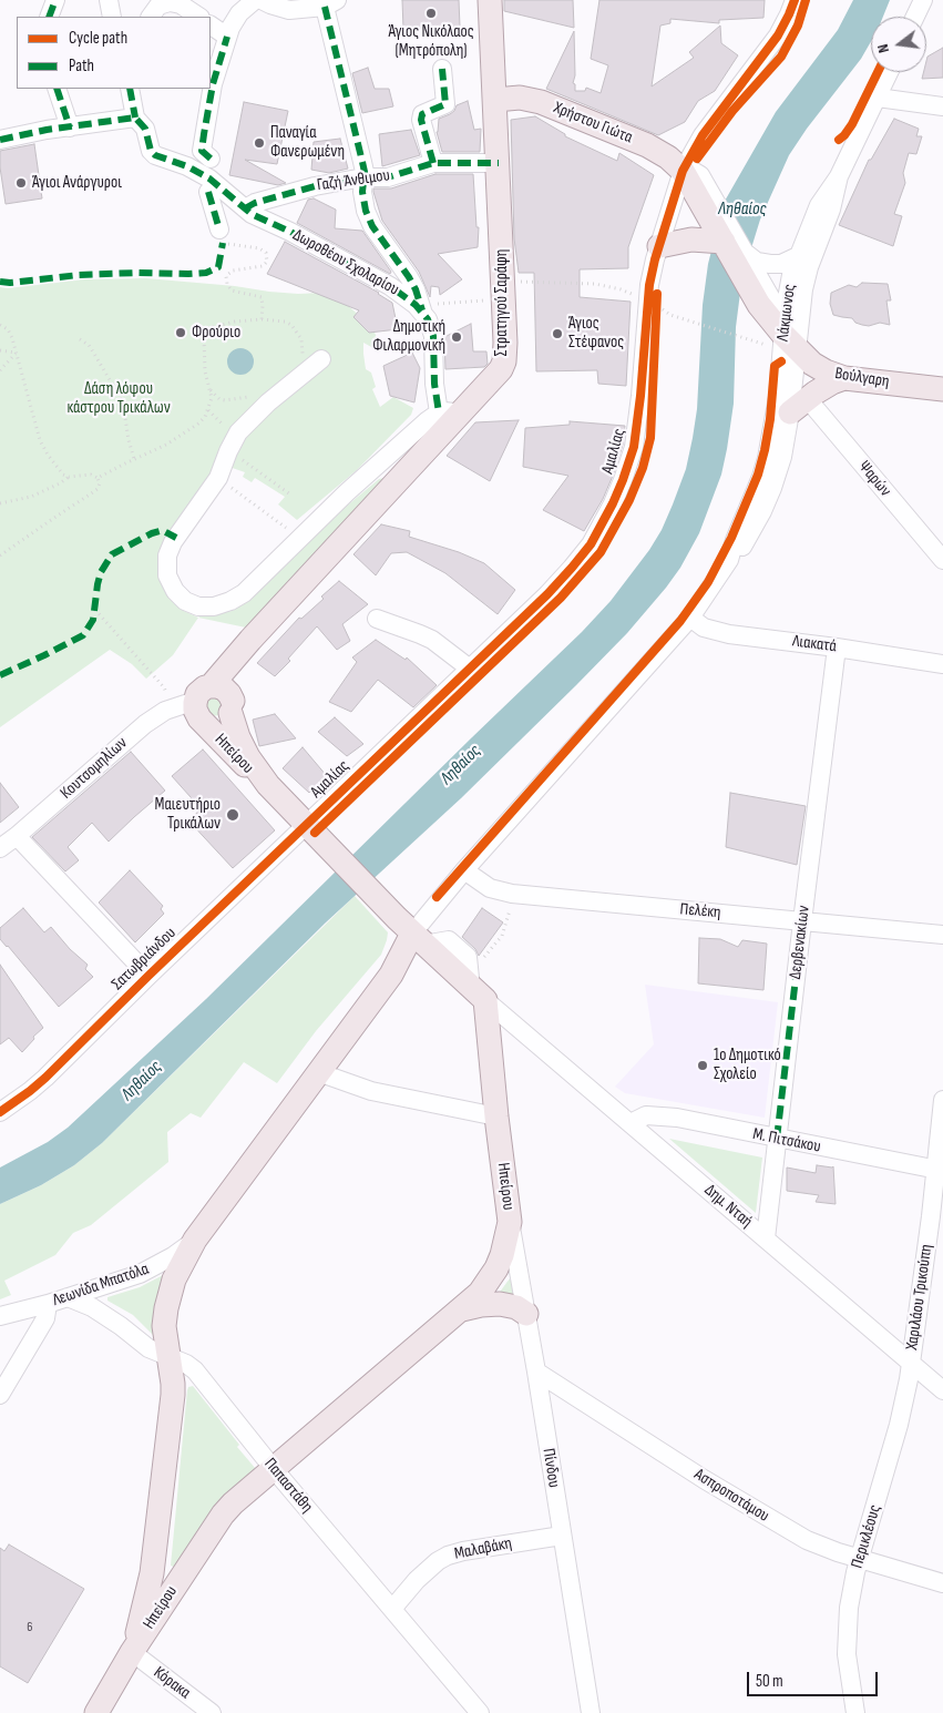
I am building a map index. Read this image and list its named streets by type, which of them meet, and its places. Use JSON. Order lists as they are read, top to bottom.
{
  "streets": {
    "main road": [
      "Χρήστου Γιώτα",
      "Στρατηγού Σαράφη",
      "Βούλγαρη",
      "Ηπείρου"
    ],
    "street": [
      "Γαζή Άνθιμου",
      "Δωροθέου Σχολαρίου",
      "Λάκμωνος",
      "Αμαλίας",
      "Ψαρών",
      "Λιακατά",
      "Κουτσομηλίων",
      "Πελέκη",
      "Δερβενακίων",
      "Σατωβριάνδου",
      "Μ. Πιτσάκου",
      "Δημ. Νταή",
      "Λεωνίδα Μπατόλα",
      "Χαριλάου Τρικούπη",
      "Πίνδου",
      "Παπαστάθη",
      "Ασπροποτάμου",
      "Περικλέους",
      "Μαλαβάκη",
      "Κόρακα"
    ]
  },
  "crossings": [
    ["Χρήστου Γιώτα", "Στρατηγού Σαράφη"],
    ["Χρήστου Γιώτα", "Βούλγαρη"],
    ["Χρήστου Γιώτα", "Αμαλίας"],
    ["Γαζή Άνθιμου", "Δωροθέου Σχολαρίου"],
    ["Γαζή Άνθιμου", "Στρατηγού Σαράφη"],
    ["Δωροθέου Σχολαρίου", "Στρατηγού Σαράφη"],
    ["Λάκμωνος", "Βούλγαρη"],
    ["Λάκμωνος", "Λιακατά"],
    ["Λάκμωνος", "Ηπείρου"],
    ["Λάκμωνος", "Πελέκη"],
    ["Βούλγαρη", "Αμαλίας"],
    ["Αμαλίας", "Ηπείρου"],
    ["Αμαλίας", "Σατωβριάνδου"],
    ["Λιακατά", "Δερβενακίων"],
    ["Ηπείρου", "Κουτσομηλίων"],
    ["Ηπείρου", "Σατωβριάνδου"],
    ["Ηπείρου", "Δημ. Νταή"],
    ["Ηπείρου", "Λεωνίδα Μπατόλα"],
    ["Ηπείρου", "Πίνδου"],
    ["Ηπείρου", "Παπαστάθη"],
    ["Ηπείρου", "Κόρακα"],
    ["Πελέκη", "Δερβενακίων"],
    ["Δερβενακίων", "Μ. Πιτσάκου"],
    ["Δερβενακίων", "Δημ. Νταή"],
    ["Μ. Πιτσάκου", "Δημ. Νταή"],
    ["Μ. Πιτσάκου", "Χαριλάου Τρικούπη"],
    ["Δημ. Νταή", "Χαριλάου Τρικούπη"],
    ["Δημ. Νταή", "Περικλέους"],
    ["Λεωνίδα Μπατόλα", "Παπαστάθη"],
    ["Χαριλάου Τρικούπη", "Περικλέους"],
    ["Πίνδου", "Ασπροποτάμου"],
    ["Πίνδου", "Μαλαβάκη"],
    ["Παπαστάθη", "Μαλαβάκη"],
    ["Ασπροποτάμου", "Περικλέους"]
  ],
  "water": ["Ληθαίος"],
  "parks": ["Δάση λόφου κάστρου Τρικάλων"],
  "places": [
    "Άγιος Νικόλαος (Μητρόπολη)",
    "Παναγία Φανερωμένη",
    "Άγιοι Ανάργυροι",
    "Φρούριο",
    "Άγιος Στέφανος",
    "Δημοτική Φιλαρμονική",
    "Μαιευτήριο Τρικάλων",
    "1ο Δημοτικό Σχολείο"
  ],
  "house_numbers": ["6"],
  "legend": ["Cycle path", "Path"],
  "scale_bar": "50 m",
  "north": "left"
}
